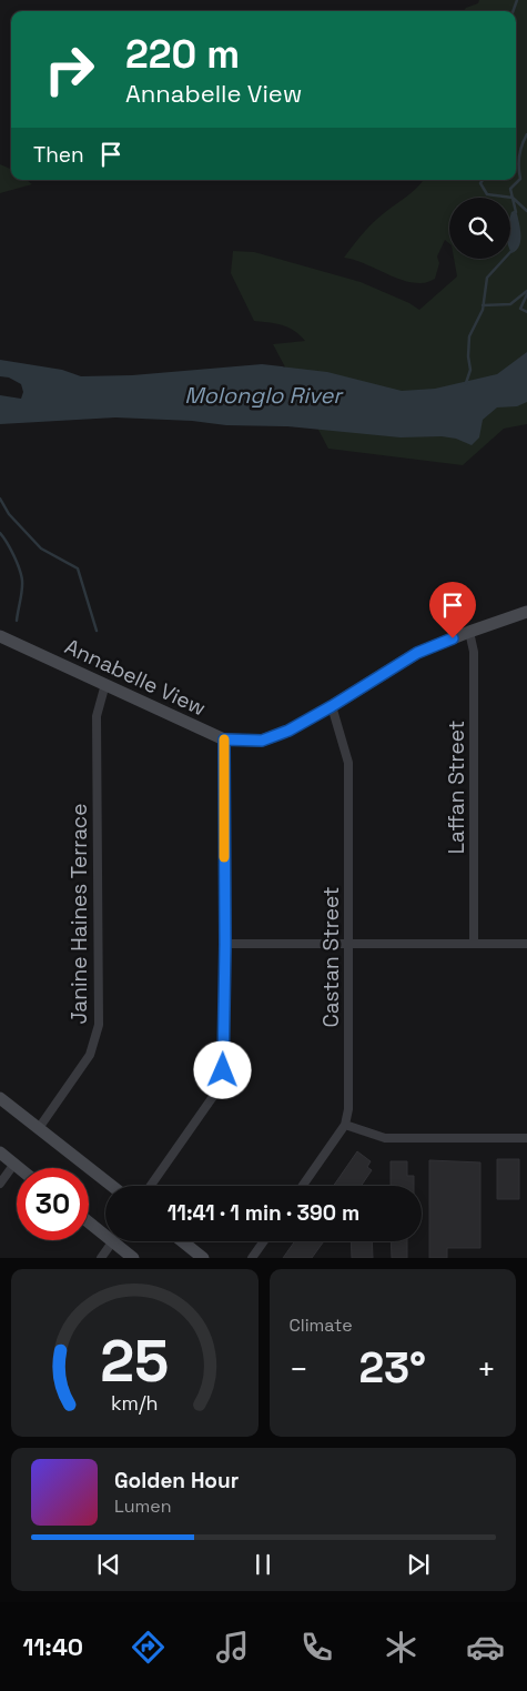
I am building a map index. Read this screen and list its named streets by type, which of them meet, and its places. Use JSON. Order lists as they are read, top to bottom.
{
  "streets": {
    "street": [
      "Annabelle View",
      "Laffan Street",
      "Janine Haines Terrace",
      "Castan Street"
    ]
  },
  "crossings": [
    ["Annabelle View", "Laffan Street"],
    ["Annabelle View", "Janine Haines Terrace"],
    ["Annabelle View", "Castan Street"]
  ],
  "water": ["Molonglo River"],
  "page": {
    "turn": ["220 m", "Annabelle View"],
    "then": "Then",
    "limit": "30",
    "trip": "11:41 · 1 min · 390 m",
    "tile": "Climate",
    "heat": ["−", "23°", "+"],
    "song": ["Golden Hour", "Lumen"],
    "tabs": "11:40",
    "gauge": ["25", "km/h"]
  }
}
